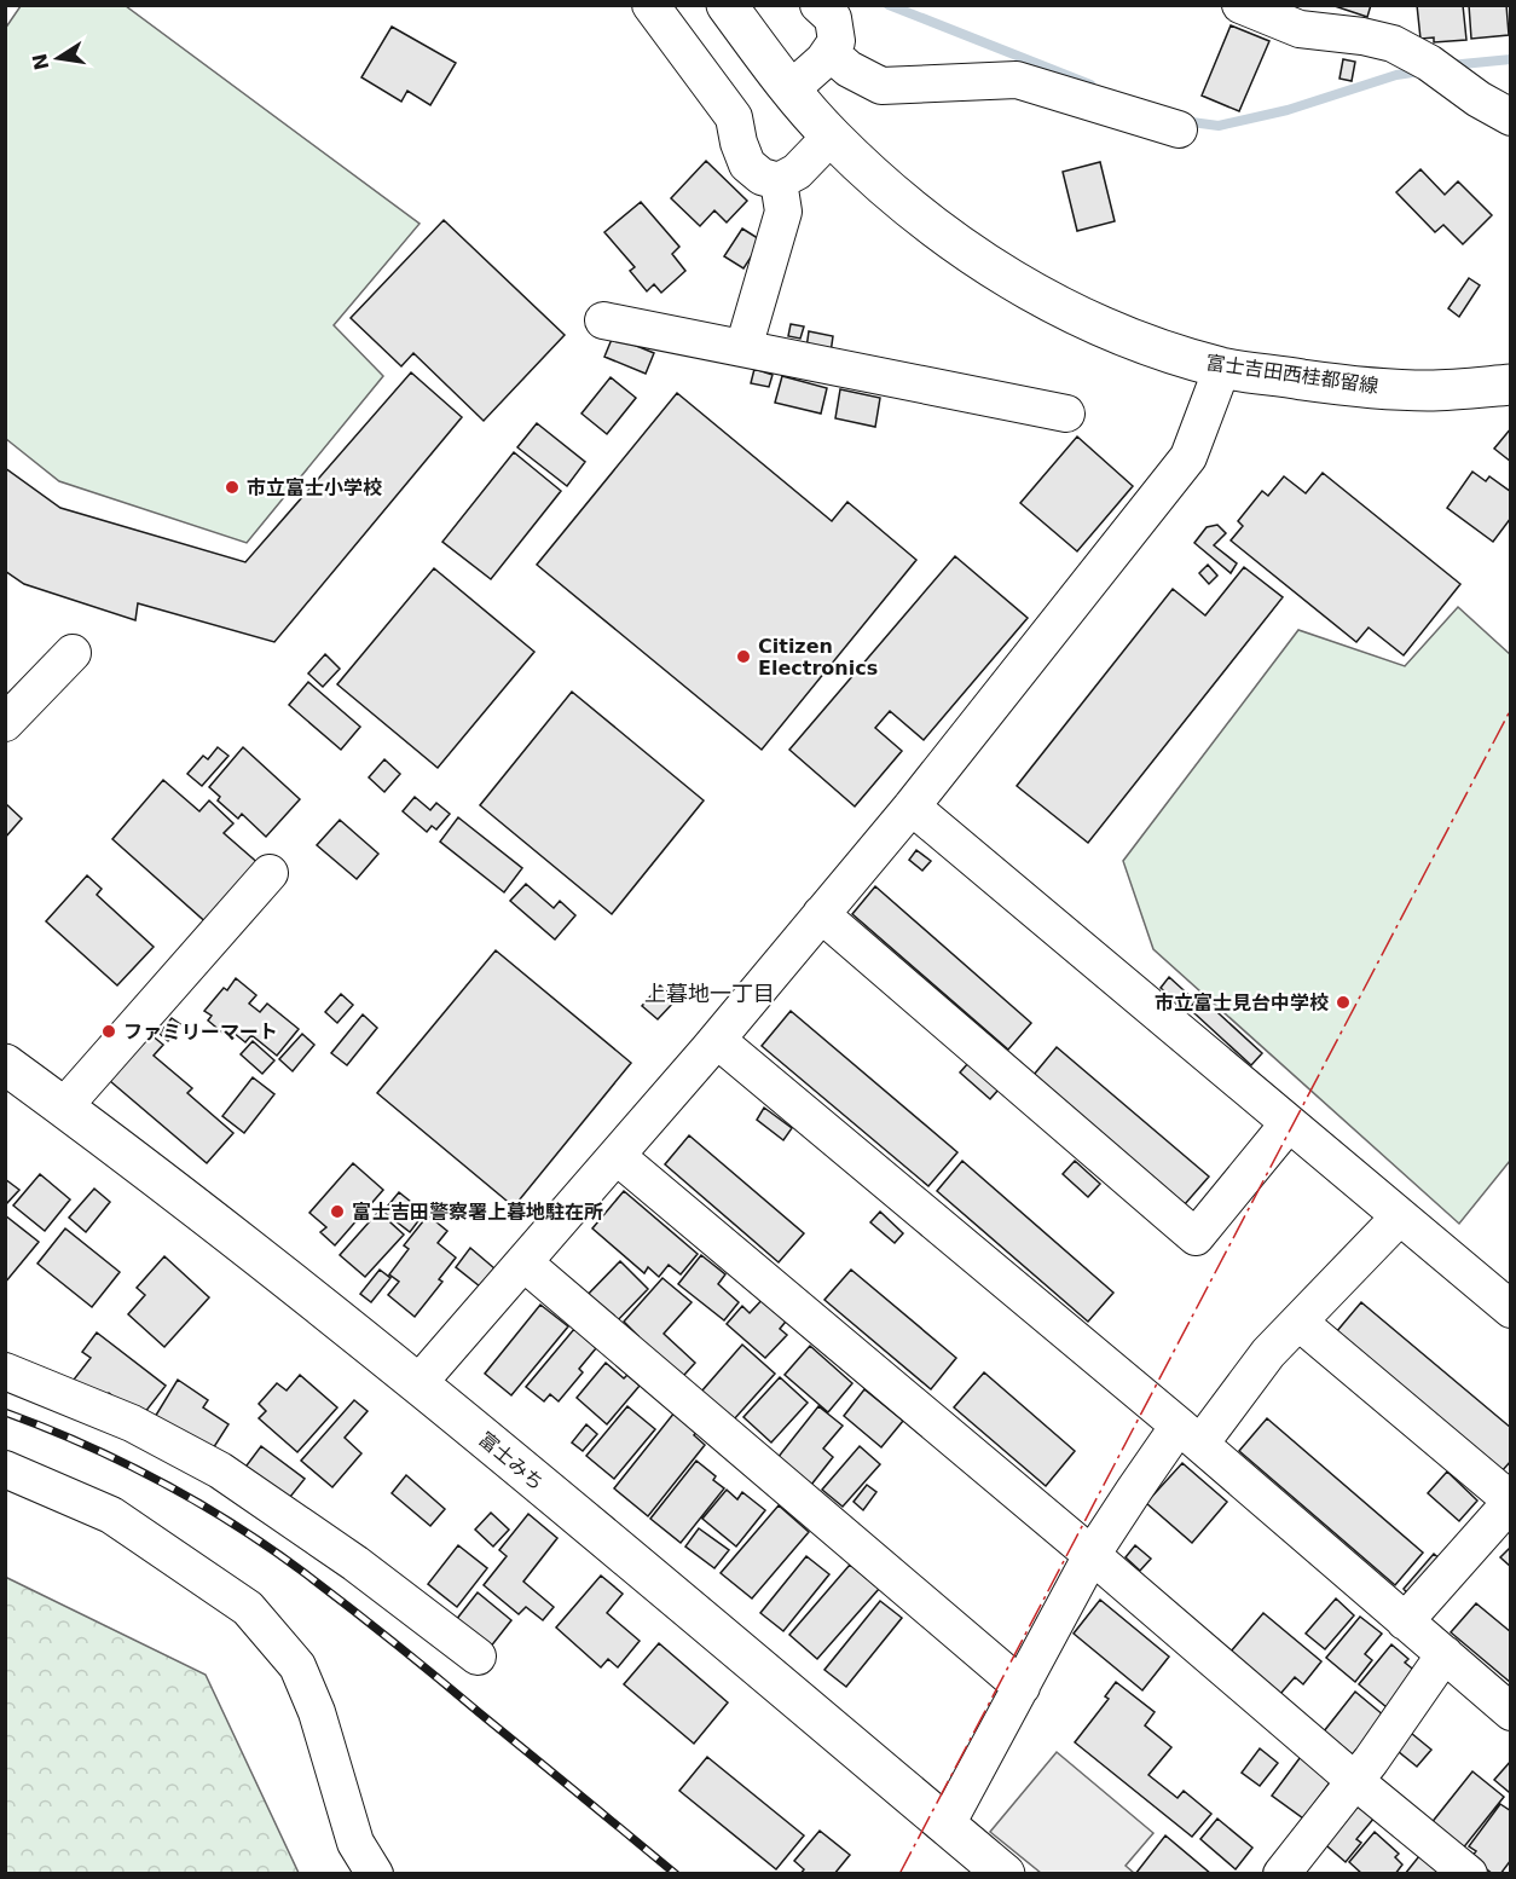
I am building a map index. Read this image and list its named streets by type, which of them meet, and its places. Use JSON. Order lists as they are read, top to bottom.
{
  "streets": {
    "main road": ["富士吉田西桂都留線", "富士みち"]
  },
  "districts": ["上暮地一丁目"],
  "places": [
    "市立富士小学校",
    "Citizen Electronics",
    "市立富士見台中学校",
    "ファミリーマート",
    "富士吉田警察署上暮地駐在所"
  ],
  "north": "left"
}
